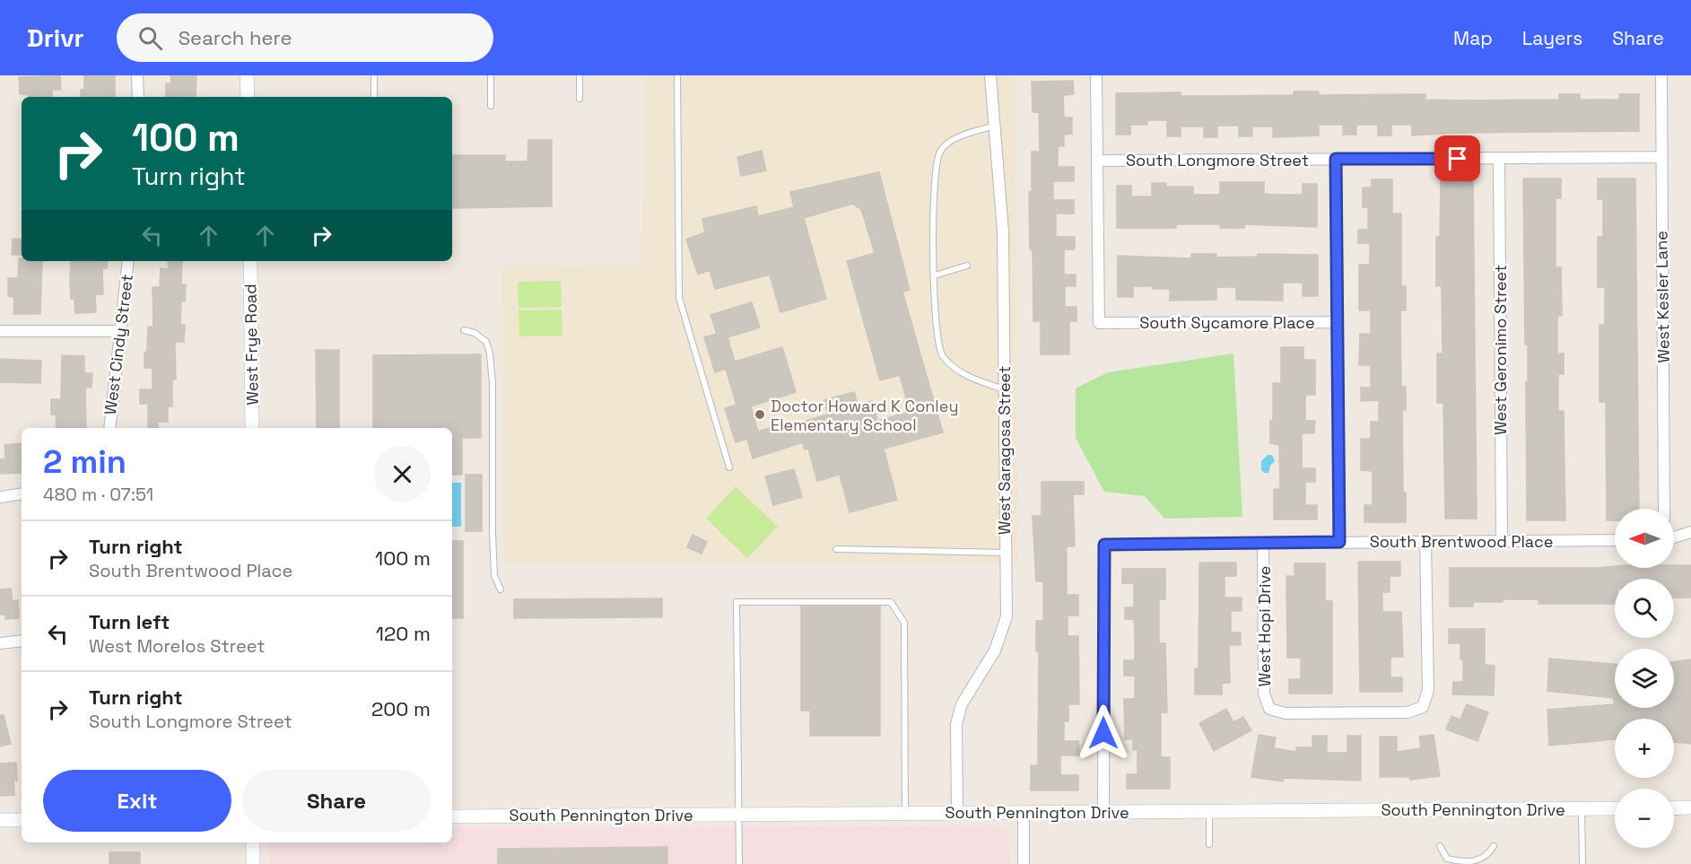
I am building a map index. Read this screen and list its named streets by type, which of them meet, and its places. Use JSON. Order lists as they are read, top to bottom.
{
  "streets": {
    "street": [
      "South Longmore Street",
      "West Kesler Lane",
      "South Sycamore Place",
      "West Cindy Street",
      "West Frye Road",
      "West Geronimo Street",
      "West Saragosa Street",
      "South Brentwood Place",
      "West Hopi Drive",
      "South Pennington Drive"
    ]
  },
  "crossings": [
    ["South Longmore Street", "West Kesler Lane"],
    ["South Longmore Street", "South Sycamore Place"],
    ["South Longmore Street", "West Geronimo Street"],
    ["West Geronimo Street", "South Brentwood Place"],
    ["West Saragosa Street", "South Pennington Drive"],
    ["South Brentwood Place", "West Hopi Drive"],
    ["South Brentwood Place", "South Pennington Drive"]
  ],
  "places": ["Doctor Howard K Conley Elementary School"],
  "north": "left",
  "page": {
    "header": "Drivr",
    "search": "Search here",
    "nav": ["Map", "Layers", "Share"],
    "turn": ["100 m", "Turn right"],
    "heading": ["2 min", "480 m · 07:51"],
    "map_buttons": ["+", "−"],
    "list": [
      {
        "name": "Turn right",
        "note": "South Brentwood Place",
        "value": "100 m"
      },
      {
        "name": "Turn left",
        "note": "West Morelos Street",
        "value": "120 m"
      },
      {
        "name": "Turn right",
        "note": "South Longmore Street",
        "value": "200 m"
      }
    ],
    "buttons": ["Exit", "Share"]
  }
}
